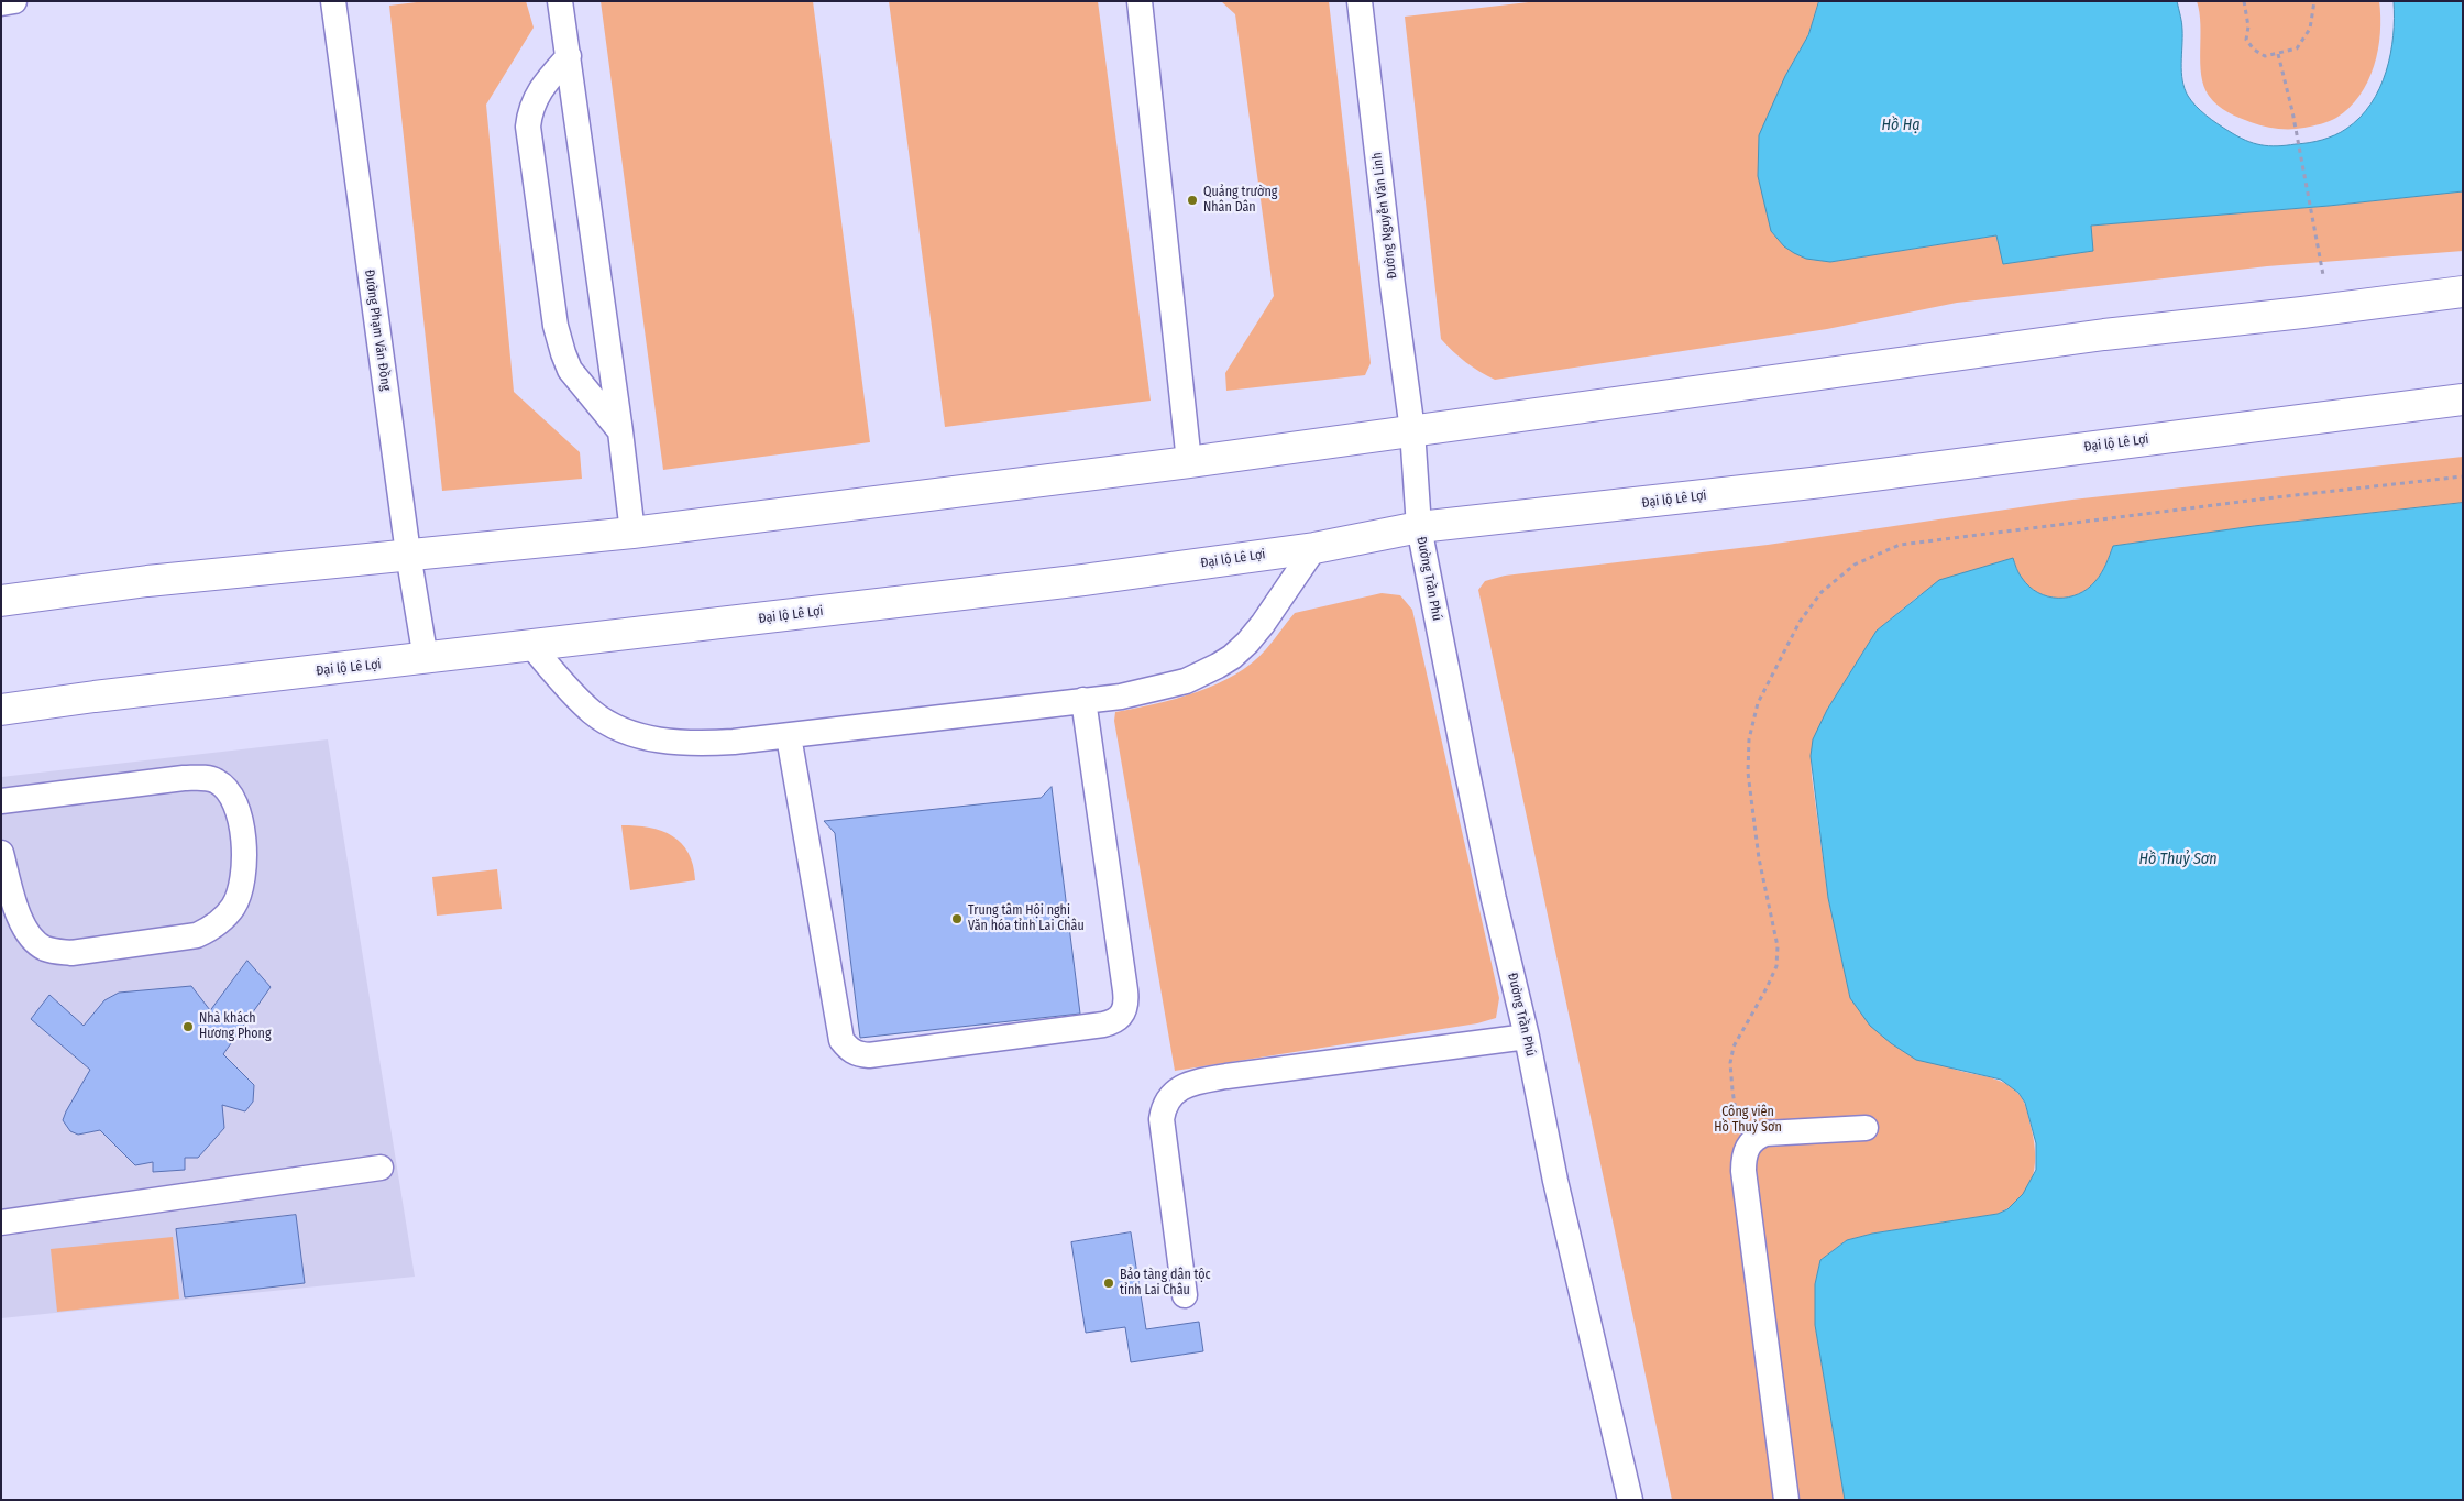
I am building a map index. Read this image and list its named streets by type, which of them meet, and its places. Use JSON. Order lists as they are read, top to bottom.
{
  "streets": {
    "main road": ["Đại lộ Lê Lợi"],
    "street": ["Đường Nguyễn Văn Linh", "Đường Phạm Văn Đồng", "Đường Trần Phú"]
  },
  "crossings": [
    ["Đường Nguyễn Văn Linh", "Đại lộ Lê Lợi"],
    ["Đường Nguyễn Văn Linh", "Đường Trần Phú"],
    ["Đường Phạm Văn Đồng", "Đại lộ Lê Lợi"],
    ["Đại lộ Lê Lợi", "Đường Trần Phú"]
  ],
  "water": ["Hồ Hạ", "Hồ Thuỷ Sơn"],
  "parks": ["Công viên Hồ Thuỷ Sơn"],
  "places": [
    "Quảng trường Nhân Dân",
    "Trung tâm Hội nghị Văn hóa tỉnh Lai Châu",
    "Nhà khách Hương Phong",
    "Bảo tàng dân tộc tỉnh Lai Châu"
  ]
}
